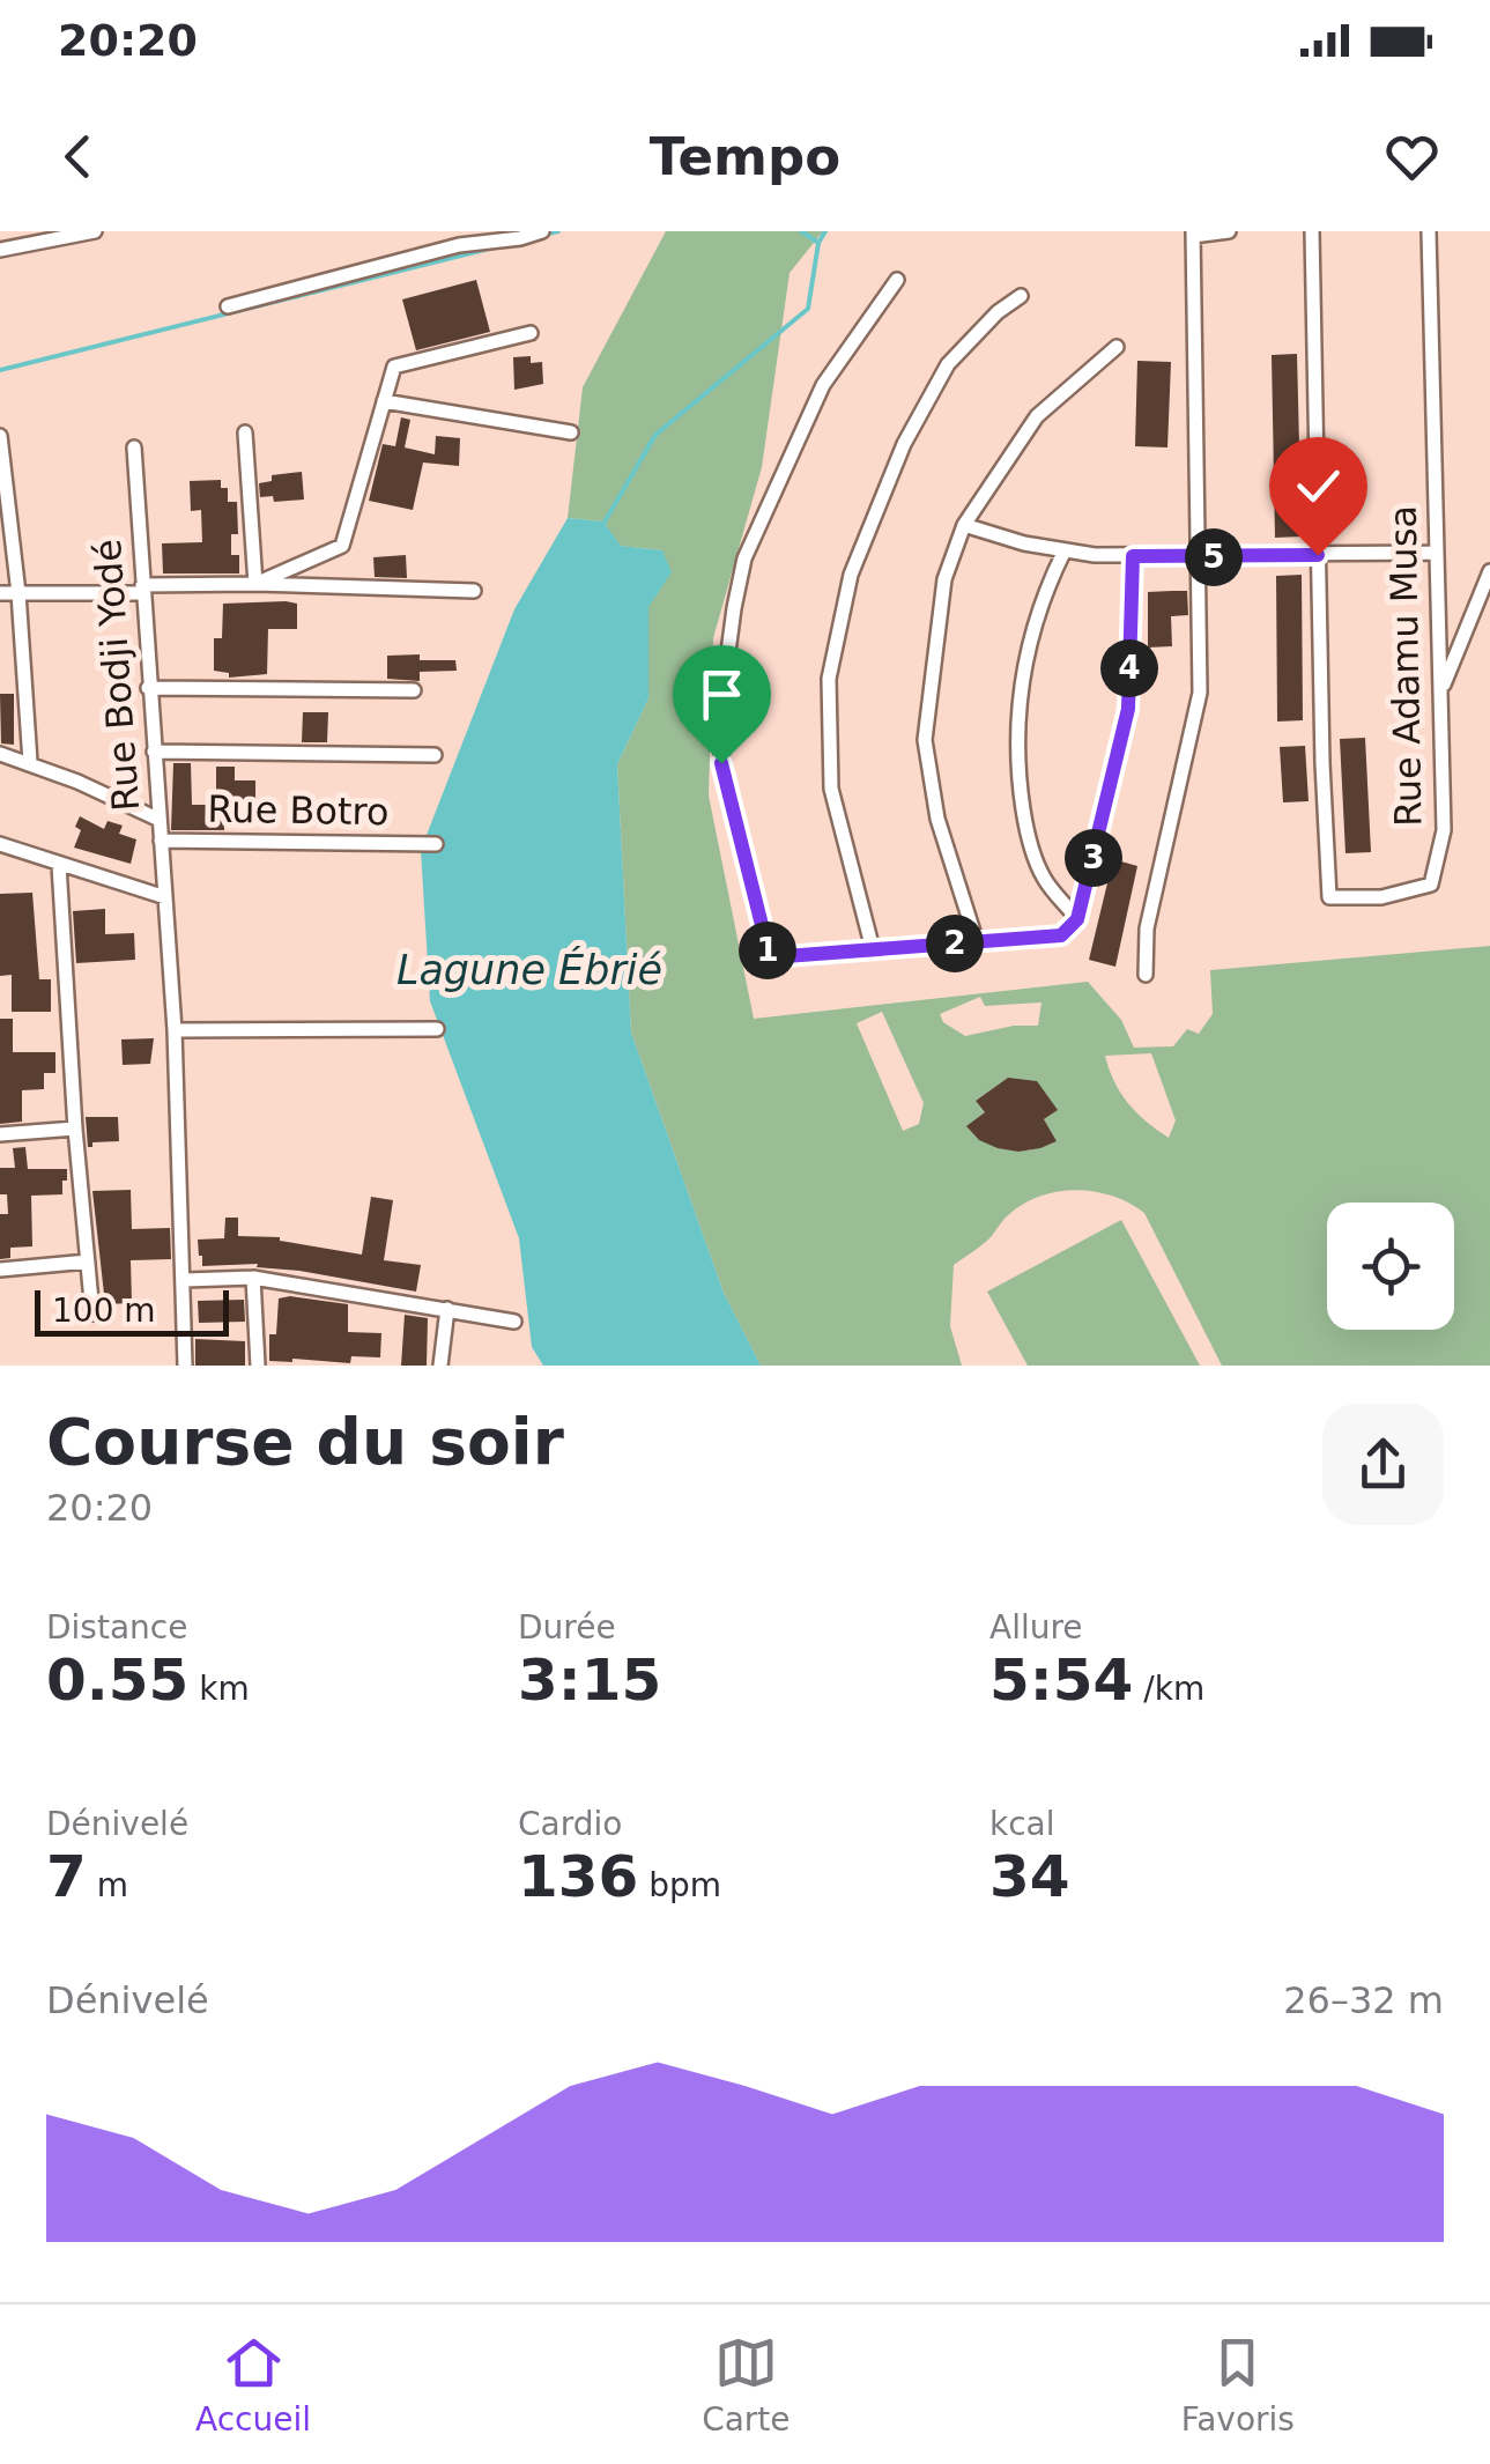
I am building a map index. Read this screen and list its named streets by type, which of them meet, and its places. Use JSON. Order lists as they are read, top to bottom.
{
  "streets": {
    "street": ["Rue Adamu Musa", "Rue Bodji Yodé", "Rue Botro"]
  },
  "crossings": [
    ["Rue Bodji Yodé", "Rue Botro"]
  ],
  "water": ["Lagune Ébrié"],
  "scale_bar": "100 m",
  "page": {
    "status": "20:20",
    "header": "Tempo",
    "pins": [
      "5",
      "4",
      "3",
      "2",
      "1"
    ],
    "scale": "100 m",
    "heading": ["Course du soir", "20:20"],
    "stats": [
      ["Distance", "0.55 km"],
      ["Durée", "3:15"],
      ["Allure", "5:54 /km"],
      ["Dénivelé", "7 m"],
      ["Cardio", "136 bpm"],
      ["kcal", "34"]
    ],
    "chart": ["Dénivelé", "26–32 m"],
    "tabs": ["Accueil", "Carte", "Favoris"]
  }
}
